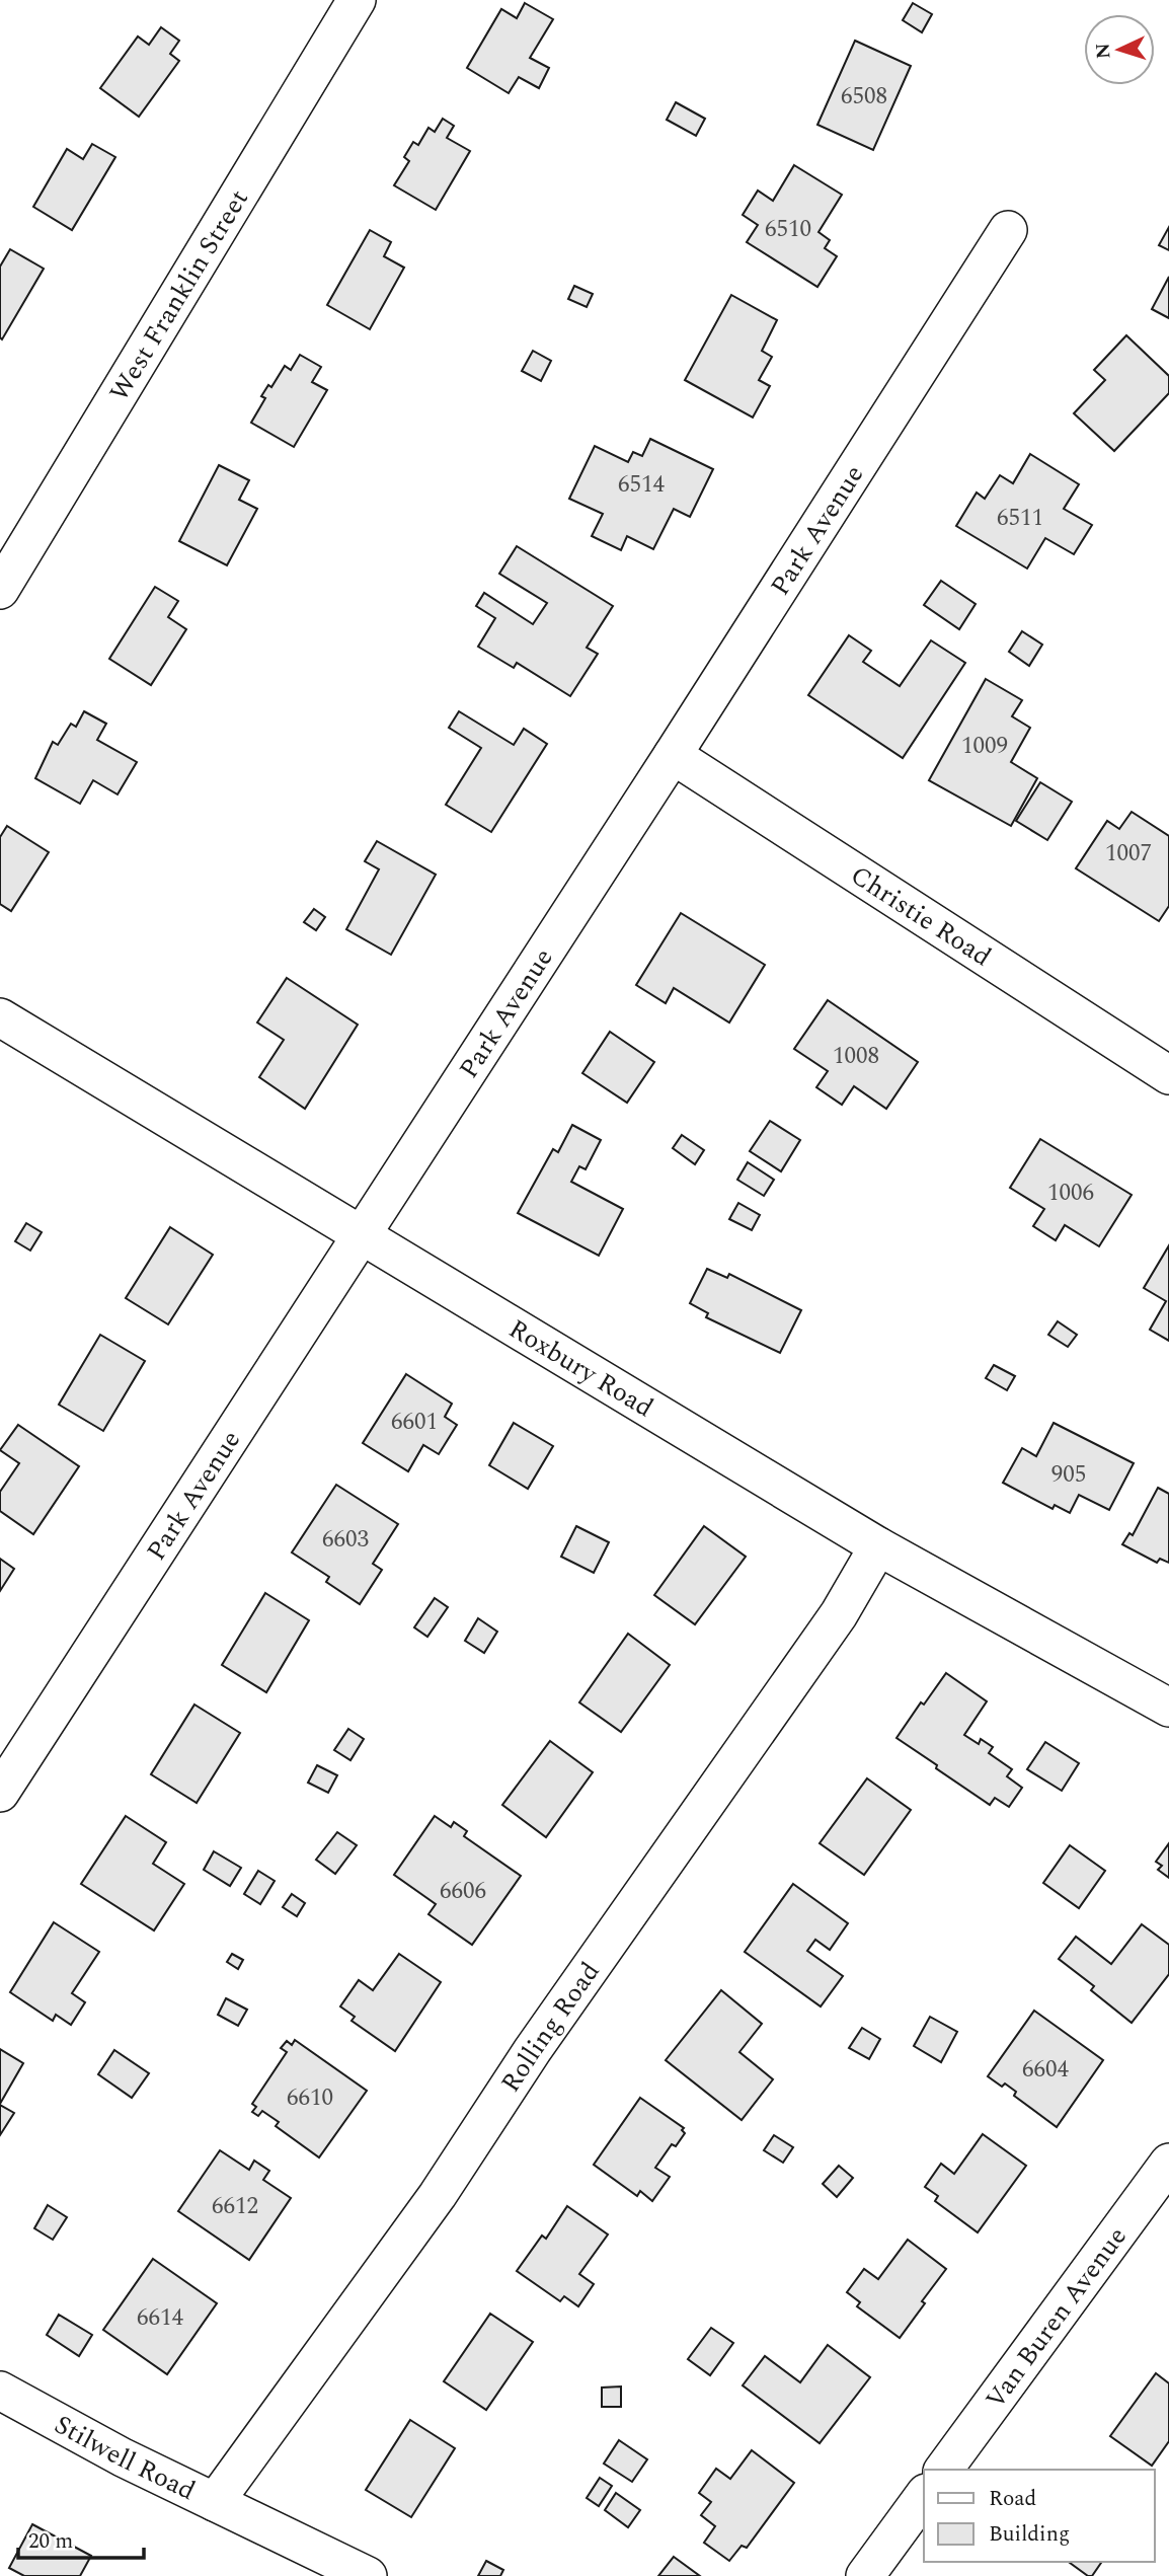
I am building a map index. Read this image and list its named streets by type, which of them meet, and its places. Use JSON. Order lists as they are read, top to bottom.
{
  "streets": {
    "street": [
      "West Franklin Street",
      "Park Avenue",
      "Christie Road",
      "Roxbury Road",
      "Rolling Road",
      "Van Buren Avenue",
      "Stilwell Road"
    ]
  },
  "crossings": [
    ["Park Avenue", "Christie Road"],
    ["Park Avenue", "Roxbury Road"],
    ["Roxbury Road", "Rolling Road"],
    ["Rolling Road", "Stilwell Road"]
  ],
  "house_numbers": [
    "6508",
    "6510",
    "6514",
    "6511",
    "1009",
    "1007",
    "1008",
    "1006",
    "6601",
    "905",
    "6603",
    "6606",
    "6604",
    "6610",
    "6612",
    "6614"
  ],
  "legend": ["Road", "Building"],
  "scale_bar": "20 m",
  "north": "left"
}
